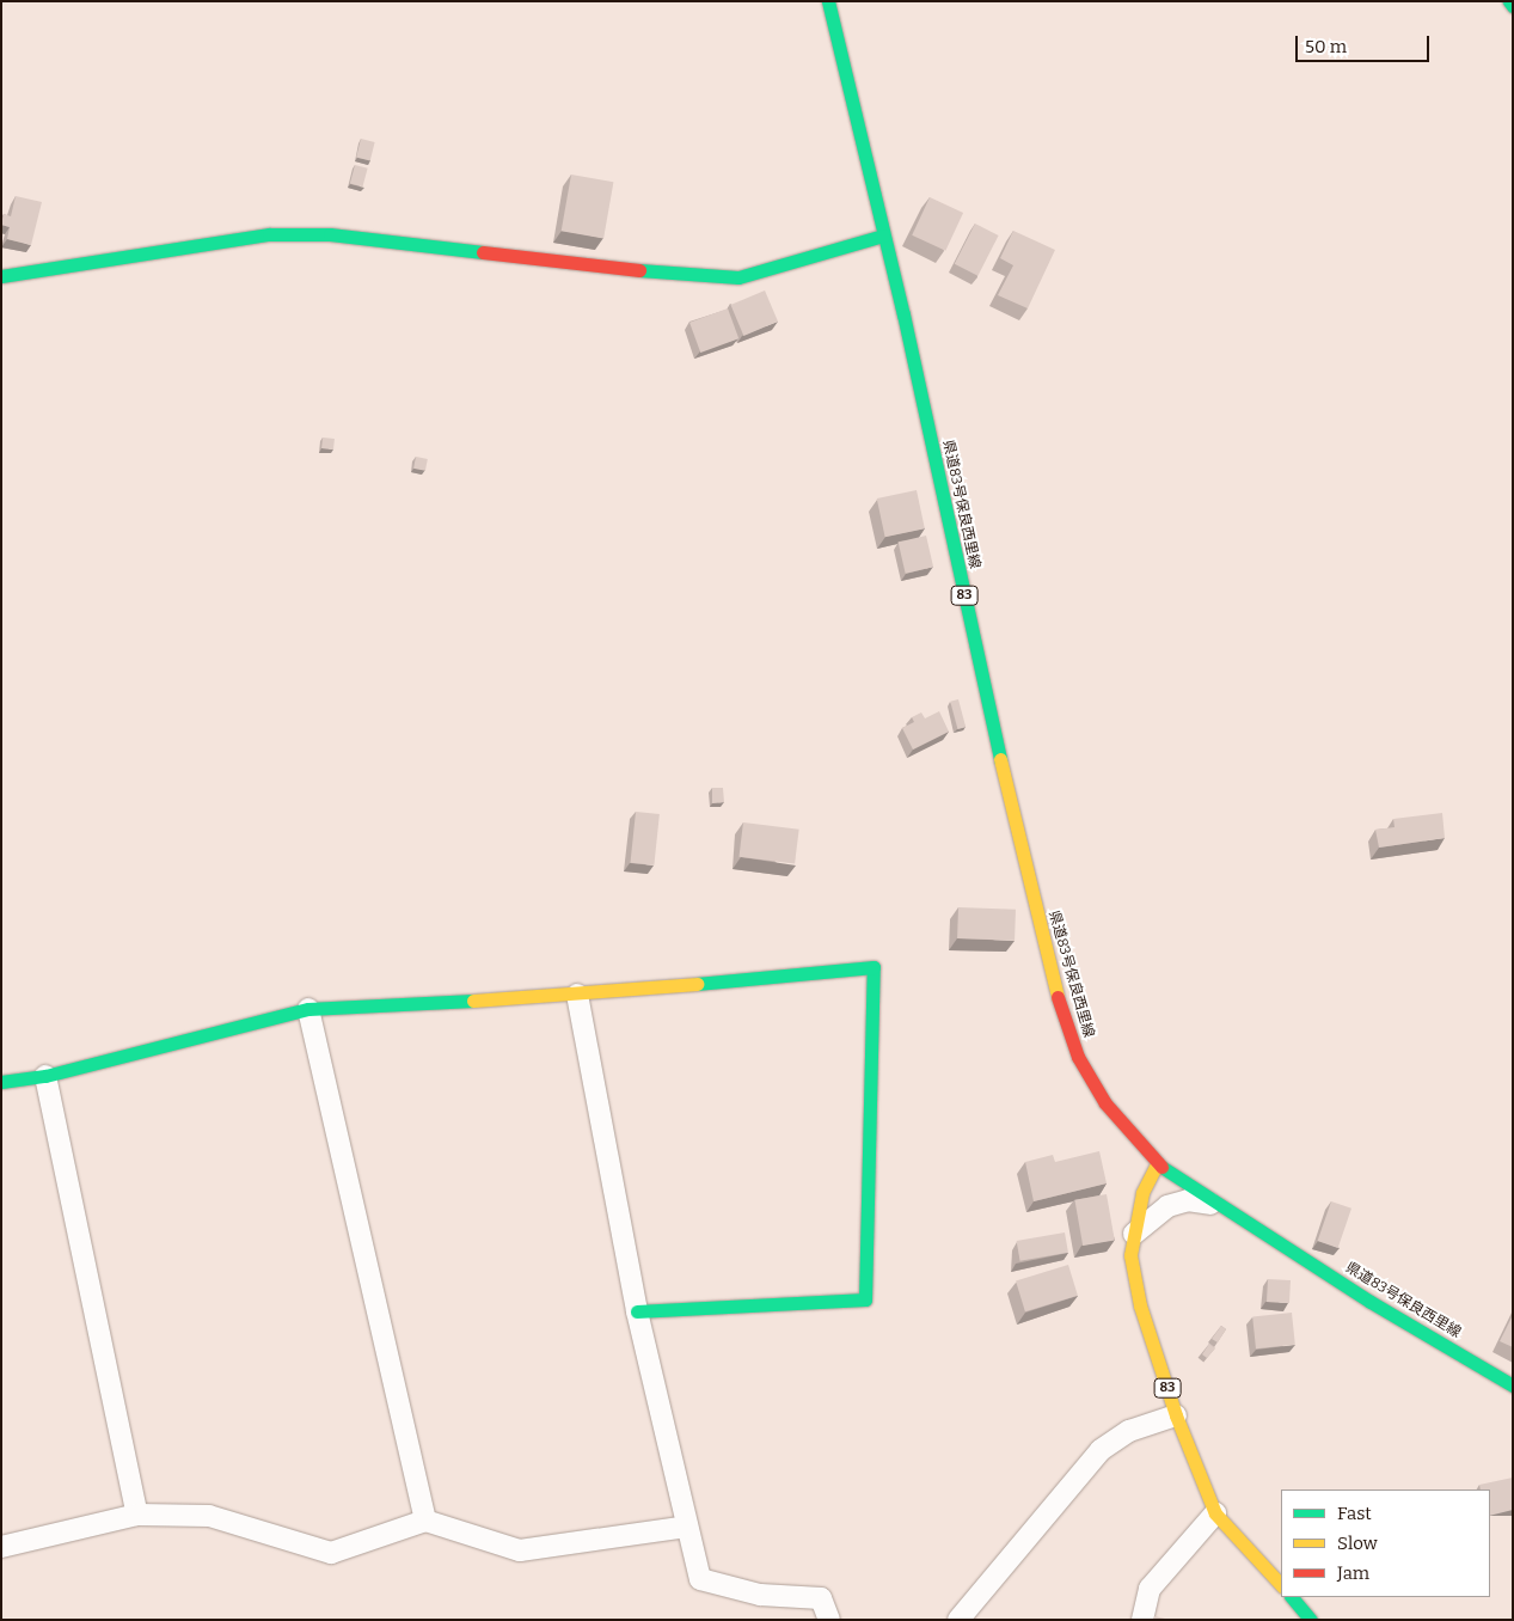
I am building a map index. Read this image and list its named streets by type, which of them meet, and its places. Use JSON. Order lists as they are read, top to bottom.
{
  "streets": {
    "street": ["県道83号保良西里線", "83"]
  },
  "crossings": [
    ["県道83号保良西里線", "83"]
  ],
  "legend": ["Fast", "Slow", "Jam"],
  "scale_bar": "50 m"
}
